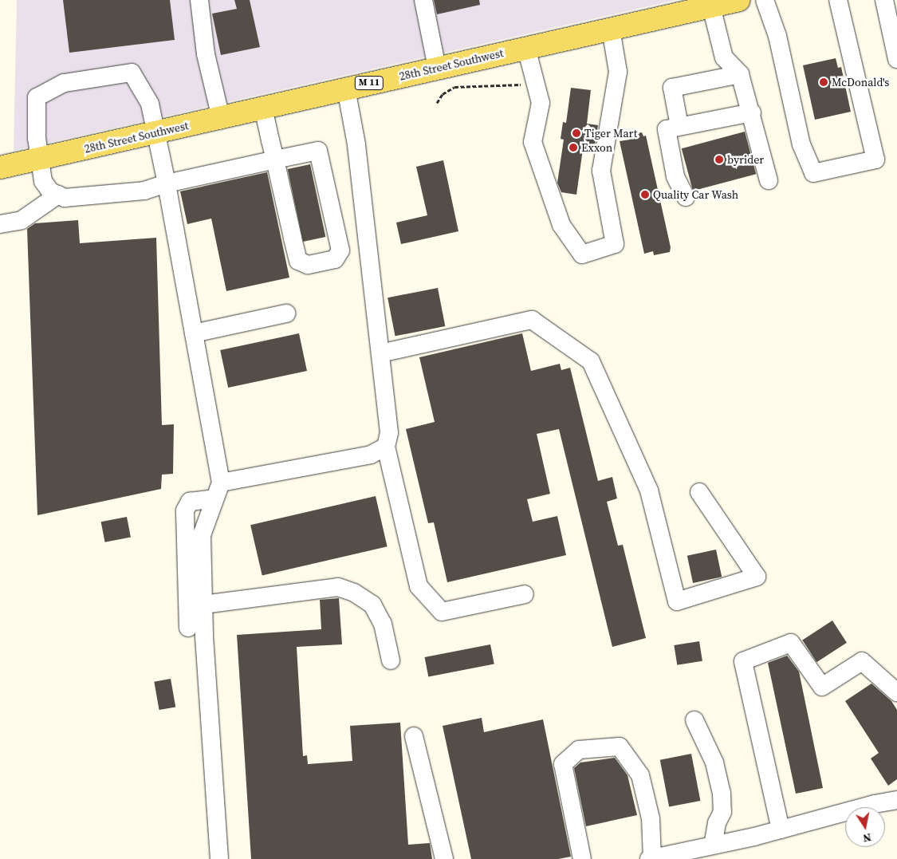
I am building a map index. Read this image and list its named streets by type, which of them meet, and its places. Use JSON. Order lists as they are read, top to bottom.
{
  "streets": {
    "main road": ["28th Street Southwest", "M 11"]
  },
  "places": [
    "McDonald's",
    "Tiger Mart",
    "Exxon",
    "byrider",
    "Quality Car Wash"
  ],
  "north": "bottom"
}
